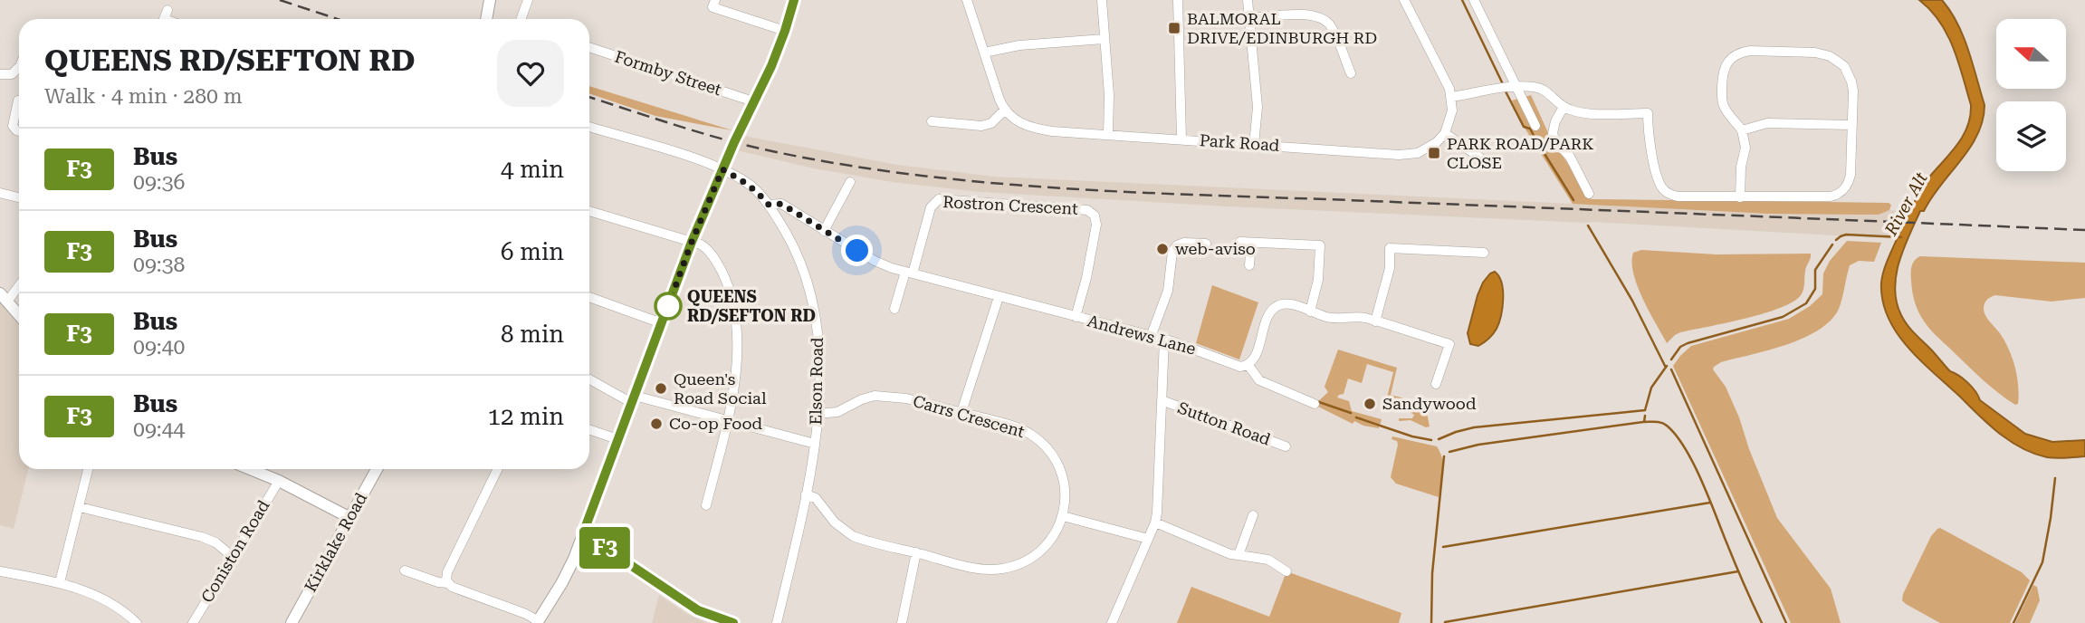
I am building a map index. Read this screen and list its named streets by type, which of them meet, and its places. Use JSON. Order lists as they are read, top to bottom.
{
  "streets": {
    "street": [
      "Formby Street",
      "Park Road",
      "Rostron Crescent",
      "Andrews Lane",
      "Elson Road",
      "Carrs Crescent",
      "Sutton Road",
      "Kirklake Road",
      "Coniston Road"
    ]
  },
  "crossings": [
    ["Rostron Crescent", "Andrews Lane"],
    ["Andrews Lane", "Elson Road"],
    ["Elson Road", "Carrs Crescent"]
  ],
  "water": ["River Alt"],
  "places": {
    "transit": ["BALMORAL DRIVE/EDINBURGH RD", "PARK ROAD/PARK CLOSE"],
    "other": [
      "web-aviso",
      "QUEENS RD/SEFTON RD",
      "Queen's Road Social",
      "Sandywood",
      "Co-op Food"
    ]
  },
  "lines": ["bus line F3"],
  "north": "left",
  "page": {
    "on_map": "F3",
    "heading": ["QUEENS RD/SEFTON RD", "Walk · 4 min · 280 m"],
    "list": [
      {
        "mark": "F3",
        "name": "Bus",
        "note": "09:36",
        "value": "4 min"
      },
      {
        "mark": "F3",
        "name": "Bus",
        "note": "09:38",
        "value": "6 min"
      },
      {
        "mark": "F3",
        "name": "Bus",
        "note": "09:40",
        "value": "8 min"
      },
      {
        "mark": "F3",
        "name": "Bus",
        "note": "09:44",
        "value": "12 min"
      }
    ]
  }
}
